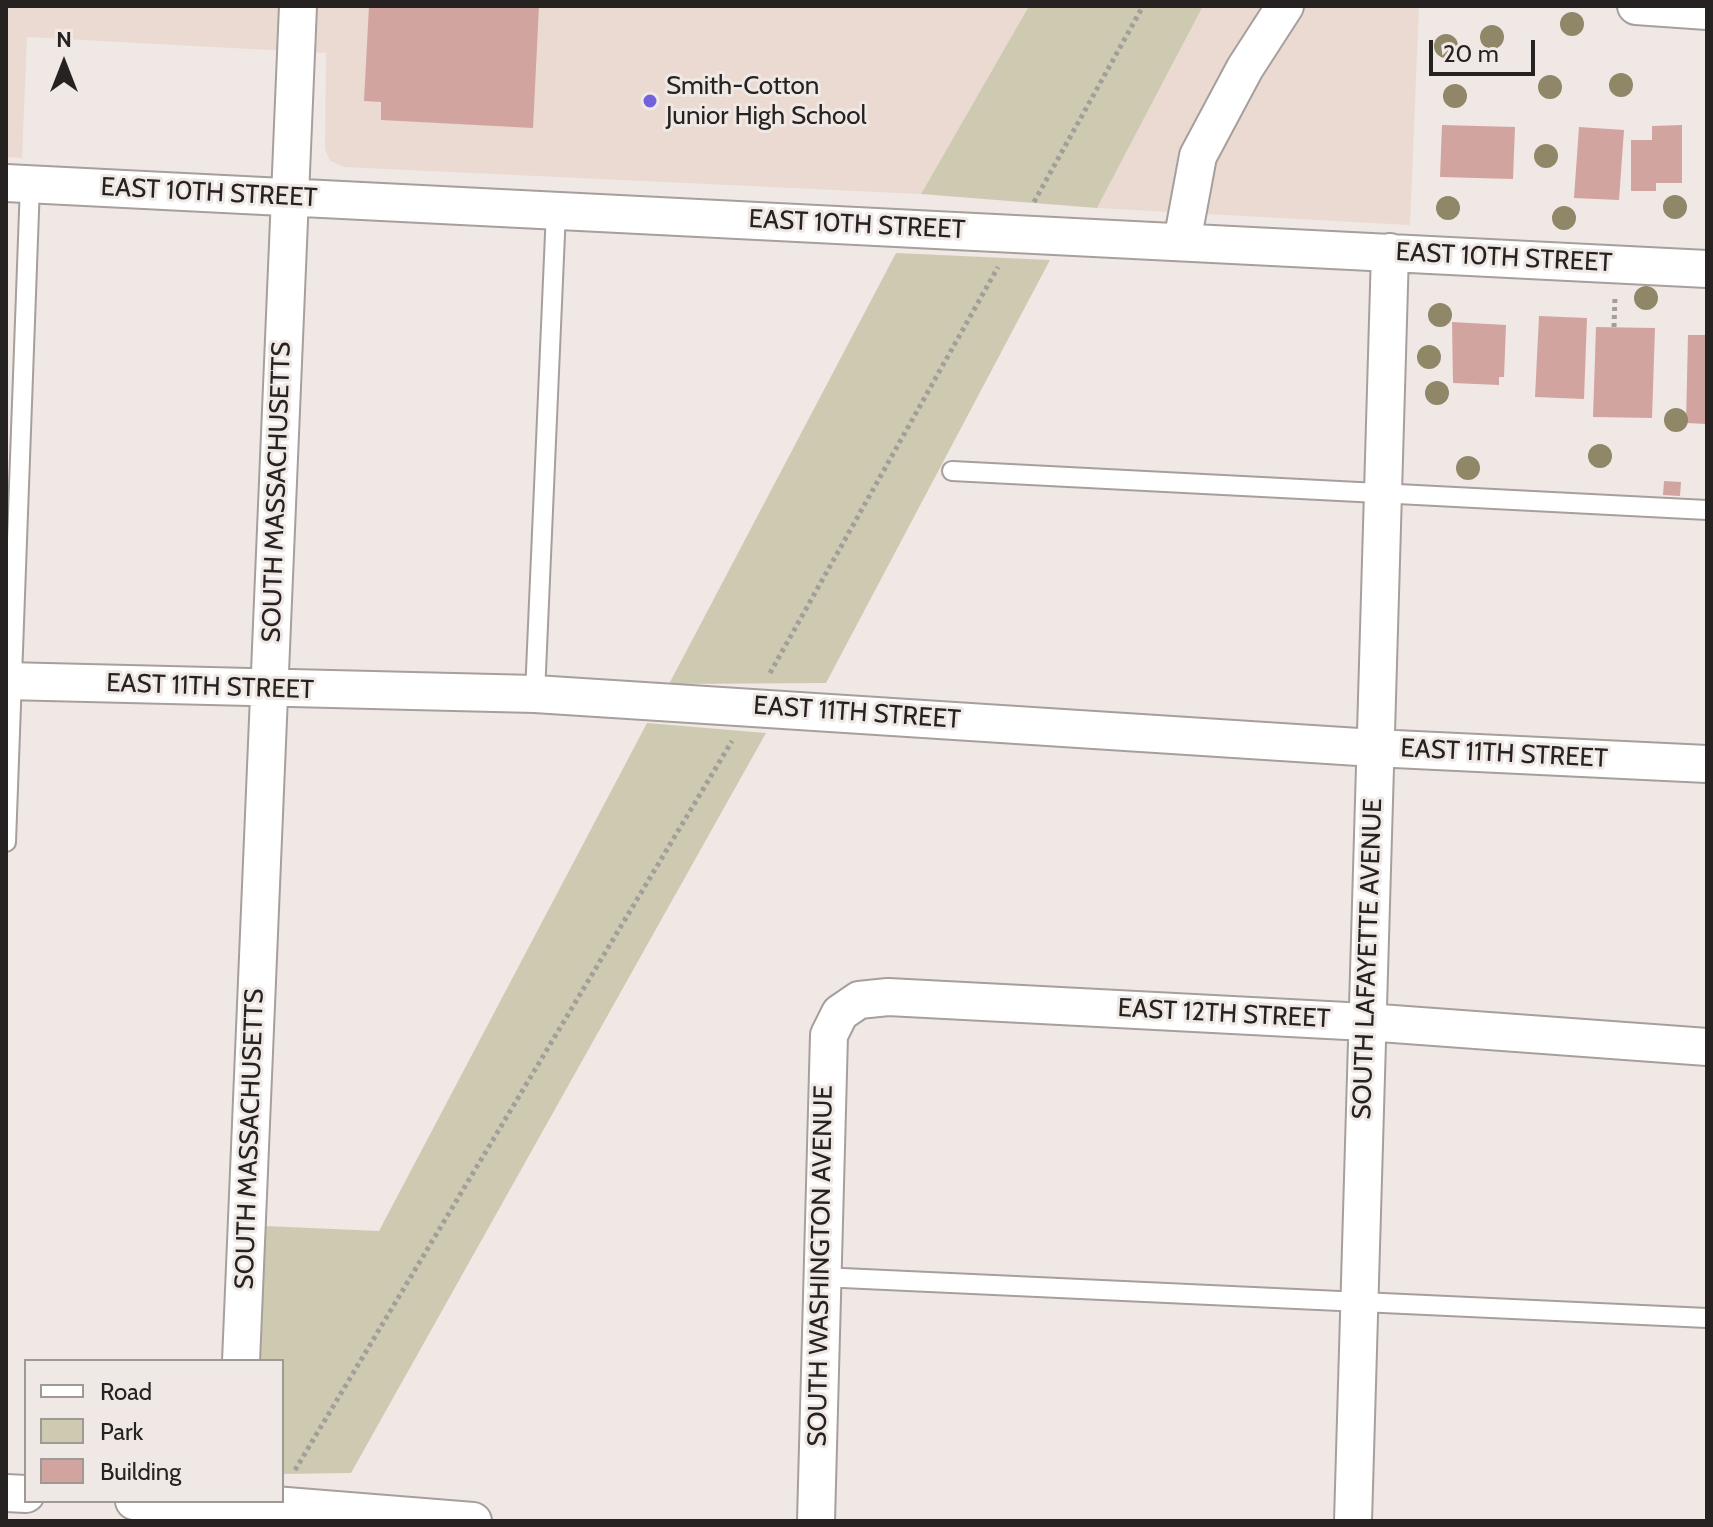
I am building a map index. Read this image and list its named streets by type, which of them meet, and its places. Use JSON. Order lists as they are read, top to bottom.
{
  "streets": {
    "street": [
      "EAST 10TH STREET",
      "SOUTH MASSACHUSETTS",
      "EAST 11TH STREET",
      "SOUTH LAFAYETTE AVENUE",
      "EAST 12TH STREET",
      "SOUTH WASHINGTON AVENUE"
    ]
  },
  "crossings": [
    ["EAST 10TH STREET", "SOUTH MASSACHUSETTS"],
    ["EAST 10TH STREET", "SOUTH LAFAYETTE AVENUE"],
    ["SOUTH MASSACHUSETTS", "EAST 11TH STREET"],
    ["EAST 11TH STREET", "SOUTH LAFAYETTE AVENUE"],
    ["SOUTH LAFAYETTE AVENUE", "EAST 12TH STREET"],
    ["EAST 12TH STREET", "SOUTH WASHINGTON AVENUE"]
  ],
  "places": ["Smith-Cotton Junior High School"],
  "legend": ["Road", "Park", "Building"],
  "scale_bar": "20 m",
  "north": "top"
}
